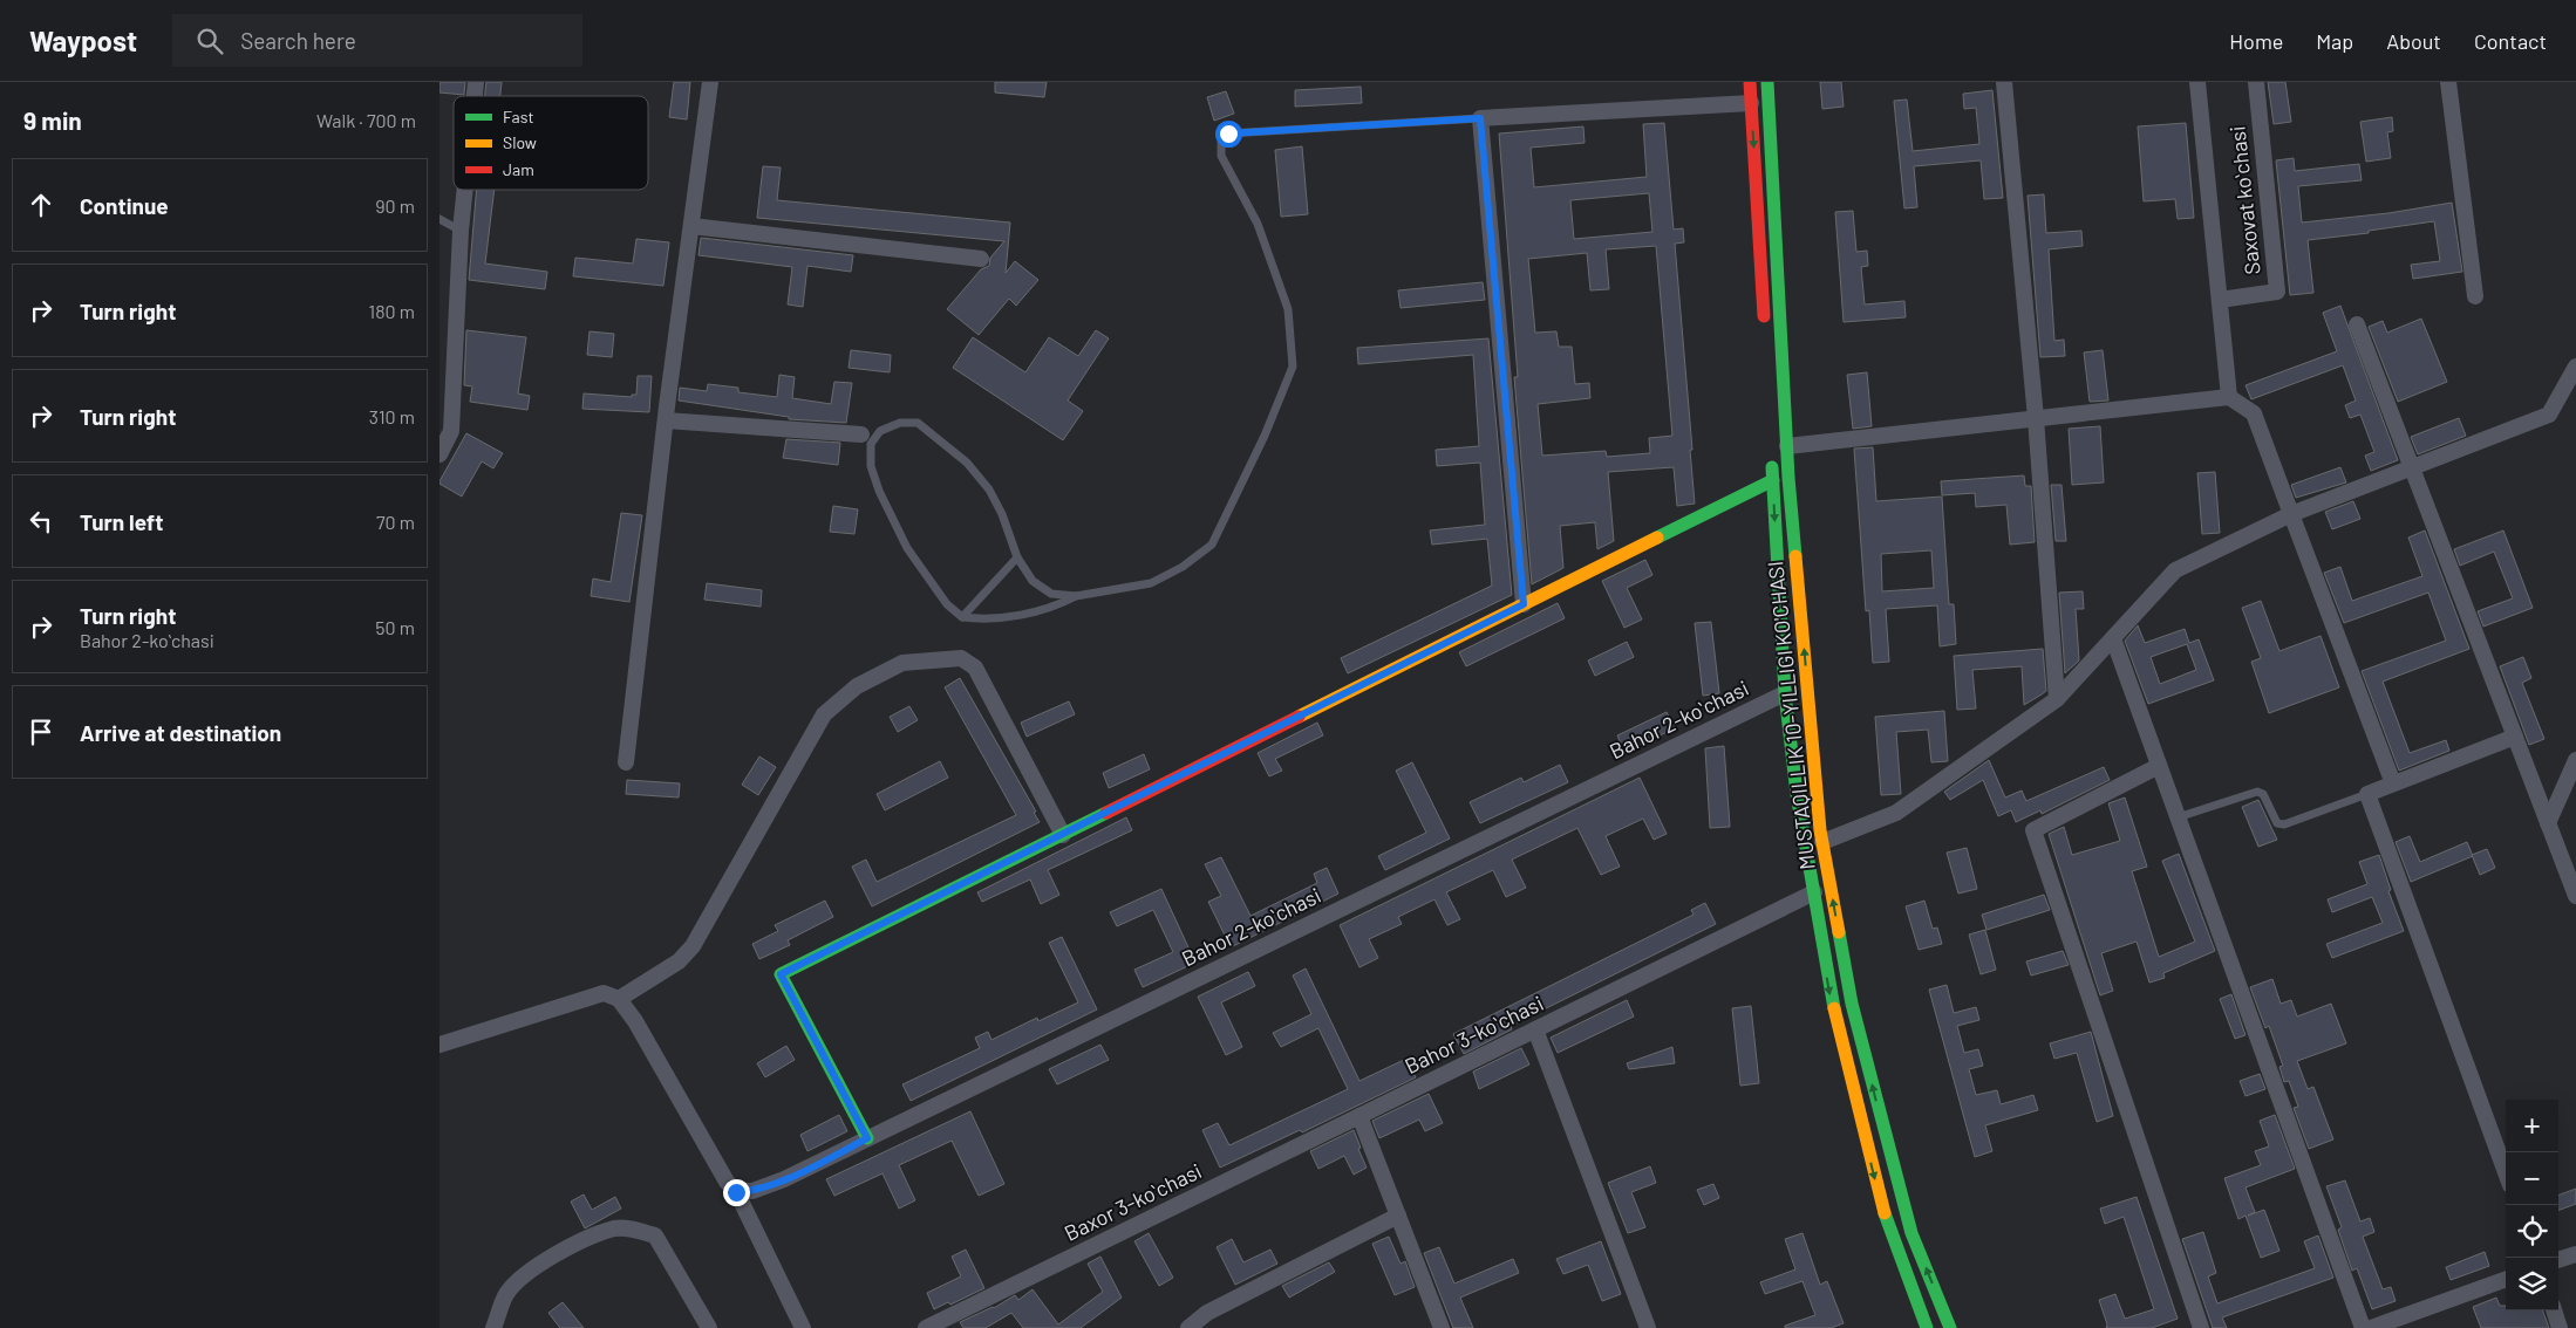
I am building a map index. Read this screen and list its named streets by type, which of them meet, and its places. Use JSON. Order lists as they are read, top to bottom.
{
  "streets": {
    "main road": ["MUSTAQILLIK 10-YILLIGI KO'CHASI"],
    "street": [
      "Saxovat koʻchasi",
      "Bahor 2-koʻchasi",
      "Bahor 3-koʻchasi",
      "Baxor 3-koʻchasi"
    ]
  },
  "crossings": [
    ["MUSTAQILLIK 10-YILLIGI KO'CHASI", "Bahor 2-koʻchasi"],
    ["MUSTAQILLIK 10-YILLIGI KO'CHASI", "Bahor 3-koʻchasi"],
    ["Bahor 3-koʻchasi", "Baxor 3-koʻchasi"]
  ],
  "legend": ["Fast", "Slow", "Jam"],
  "page": {
    "header": "Waypost",
    "search": "Search here",
    "nav": [
      "Home",
      "Map",
      "About",
      "Contact"
    ],
    "heading": ["9 min", "Walk · 700 m"],
    "list": [
      ["Continue", "90 m"],
      ["Turn right", "180 m"],
      ["Turn right", "310 m"],
      ["Turn left", "70 m"],
      ["Turn right", "Bahor 2-koʻchasi", "50 m"],
      "Arrive at destination"
    ],
    "map_buttons": ["+", "−"]
  }
}
